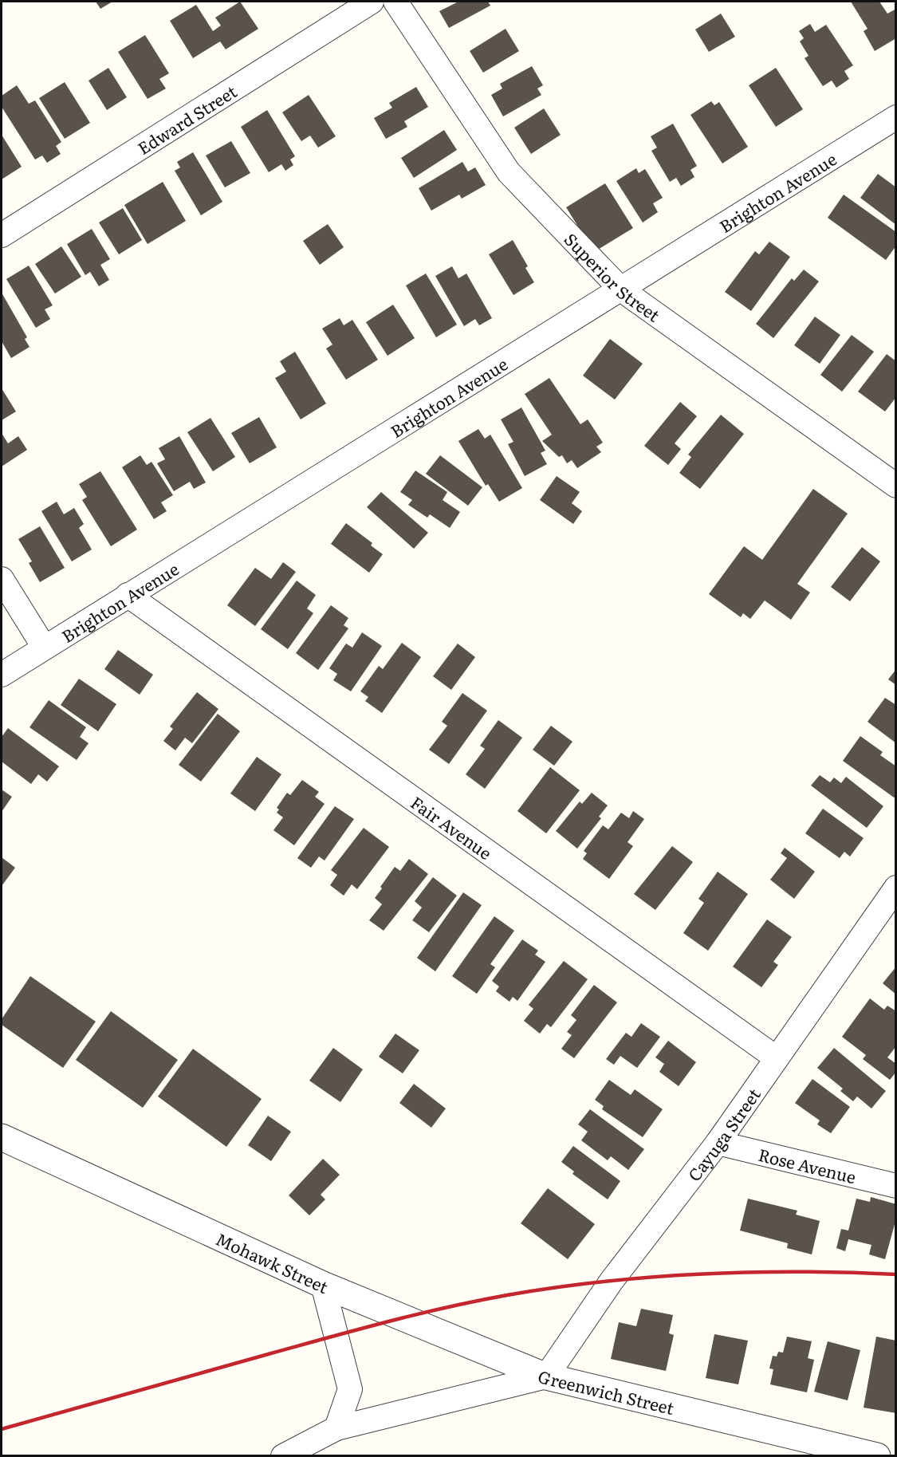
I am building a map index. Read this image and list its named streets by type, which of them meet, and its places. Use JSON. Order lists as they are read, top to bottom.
{
  "streets": {
    "street": [
      "Edward Street",
      "Brighton Avenue",
      "Superior Street",
      "Fair Avenue",
      "Cayuga Street",
      "Rose Avenue",
      "Mohawk Street",
      "Greenwich Street"
    ]
  },
  "crossings": [
    ["Brighton Avenue", "Superior Street"],
    ["Brighton Avenue", "Fair Avenue"],
    ["Fair Avenue", "Cayuga Street"],
    ["Cayuga Street", "Rose Avenue"],
    ["Cayuga Street", "Mohawk Street"],
    ["Cayuga Street", "Greenwich Street"],
    ["Mohawk Street", "Greenwich Street"]
  ]
}
